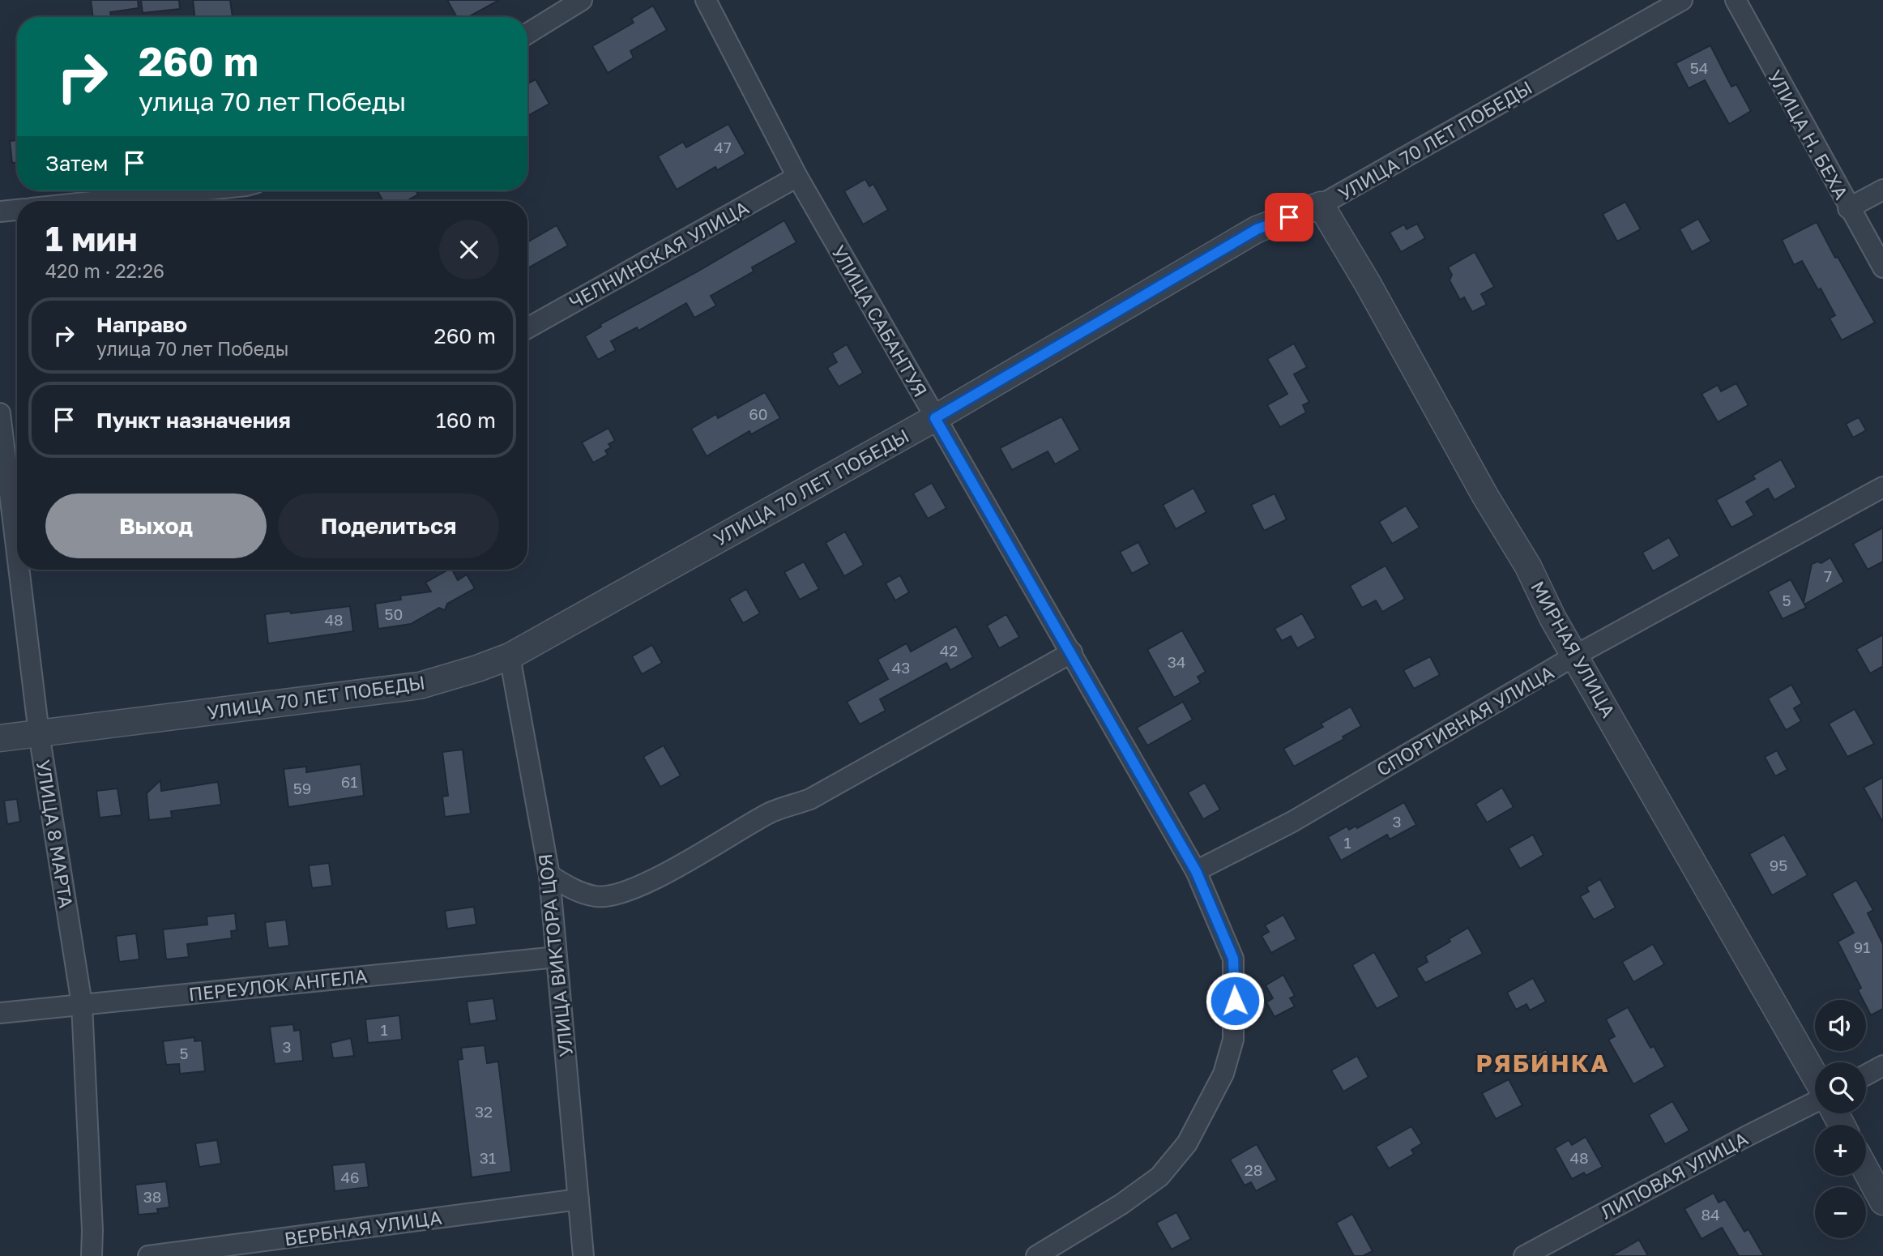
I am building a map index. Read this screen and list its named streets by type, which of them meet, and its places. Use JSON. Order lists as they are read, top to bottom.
{
  "streets": {
    "street": [
      "УЛИЦА Н. БЕХА",
      "УЛИЦА 70 ЛЕТ ПОБЕДЫ",
      "ЧЕЛНИНСКАЯ УЛИЦА",
      "УЛИЦА САБАНТУЯ",
      "МИРНАЯ УЛИЦА",
      "СПОРТИВНАЯ УЛИЦА",
      "УЛИЦА 8 МАРТА",
      "УЛИЦА ВИКТОРА ЦОЯ",
      "ПЕРЕУЛОК АНГЕЛА",
      "ЛИПОВАЯ УЛИЦА",
      "ВЕРБНАЯ УЛИЦА"
    ]
  },
  "crossings": [
    ["УЛИЦА 70 ЛЕТ ПОБЕДЫ", "УЛИЦА САБАНТУЯ"],
    ["УЛИЦА 70 ЛЕТ ПОБЕДЫ", "МИРНАЯ УЛИЦА"],
    ["УЛИЦА 70 ЛЕТ ПОБЕДЫ", "УЛИЦА 8 МАРТА"],
    ["УЛИЦА 70 ЛЕТ ПОБЕДЫ", "УЛИЦА ВИКТОРА ЦОЯ"],
    ["ЧЕЛНИНСКАЯ УЛИЦА", "УЛИЦА САБАНТУЯ"],
    ["УЛИЦА САБАНТУЯ", "СПОРТИВНАЯ УЛИЦА"],
    ["МИРНАЯ УЛИЦА", "СПОРТИВНАЯ УЛИЦА"],
    ["УЛИЦА 8 МАРТА", "ПЕРЕУЛОК АНГЕЛА"],
    ["УЛИЦА ВИКТОРА ЦОЯ", "ПЕРЕУЛОК АНГЕЛА"],
    ["УЛИЦА ВИКТОРА ЦОЯ", "ВЕРБНАЯ УЛИЦА"]
  ],
  "districts": ["РЯБИНКА"],
  "house_numbers": [
    "54",
    "47",
    "60",
    "7",
    "5",
    "50",
    "48",
    "42",
    "34",
    "43",
    "61",
    "59",
    "3",
    "1",
    "95",
    "91",
    "1",
    "3",
    "5",
    "32",
    "31",
    "48",
    "28",
    "46",
    "38",
    "84"
  ],
  "page": {
    "turn": ["260 m", "улица 70 лет Победы"],
    "then": "Затем",
    "heading": ["1 мин", "420 m · 22:26"],
    "list": [
      {
        "name": "Направо",
        "note": "улица 70 лет Победы",
        "value": "260 m"
      },
      {
        "name": "Пункт назначения",
        "value": "160 m"
      }
    ],
    "buttons": ["Выход", "Поделиться"],
    "map_buttons": ["+", "−"]
  }
}
